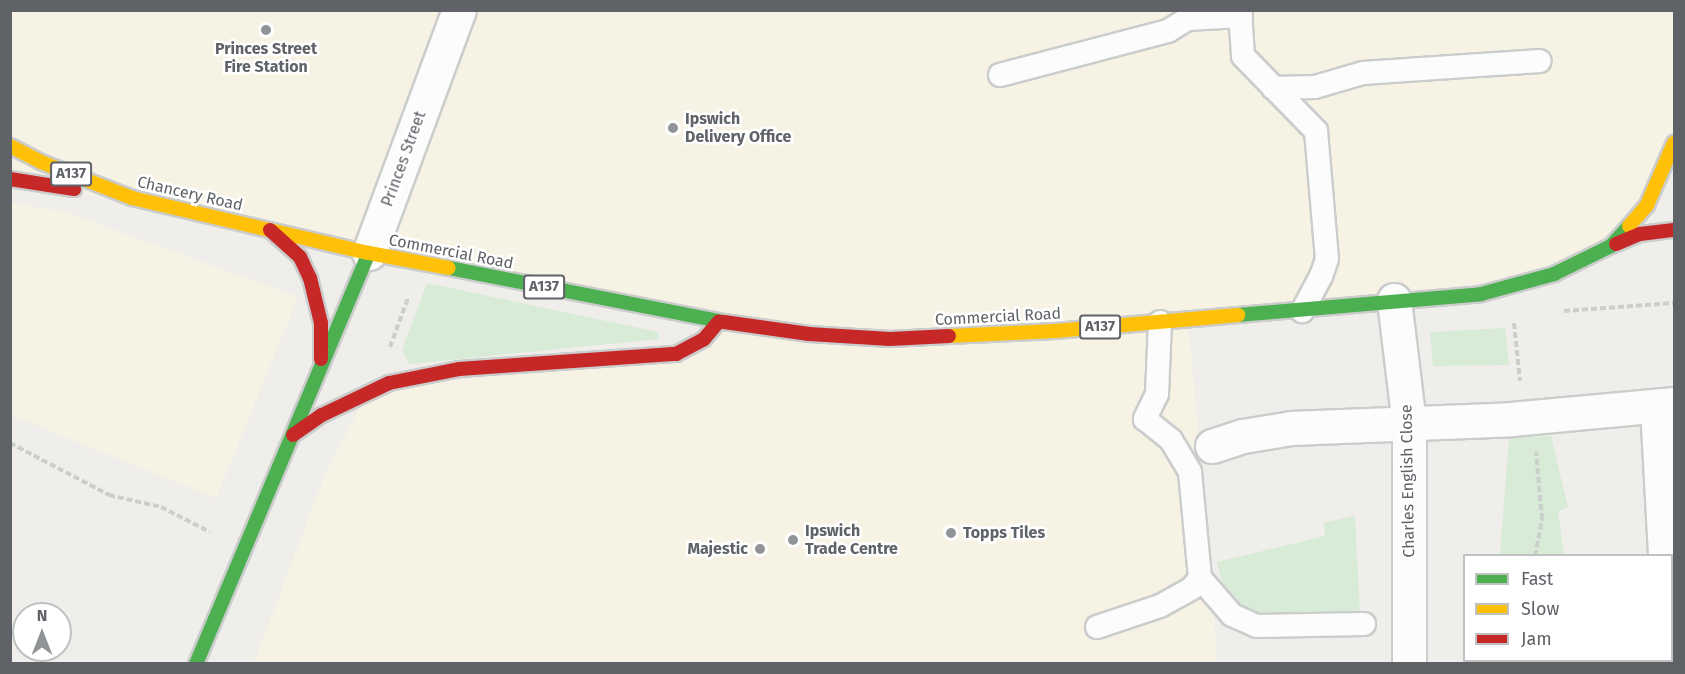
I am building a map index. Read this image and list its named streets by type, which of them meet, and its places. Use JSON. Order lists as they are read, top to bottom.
{
  "streets": {
    "main road": [
      "Princes Street",
      "A137",
      "Chancery Road",
      "Commercial Road"
    ],
    "street": ["Charles English Close"]
  },
  "crossings": [
    ["Princes Street", "Chancery Road"],
    ["Princes Street", "Commercial Road"],
    ["A137", "Chancery Road"],
    ["A137", "Commercial Road"],
    ["Chancery Road", "Commercial Road"],
    ["Commercial Road", "Charles English Close"]
  ],
  "places": [
    "Princes Street Fire Station",
    "Ipswich Delivery Office",
    "Topps Tiles",
    "Ipswich Trade Centre",
    "Majestic"
  ],
  "legend": ["Fast", "Slow", "Jam"],
  "north": "top"
}
